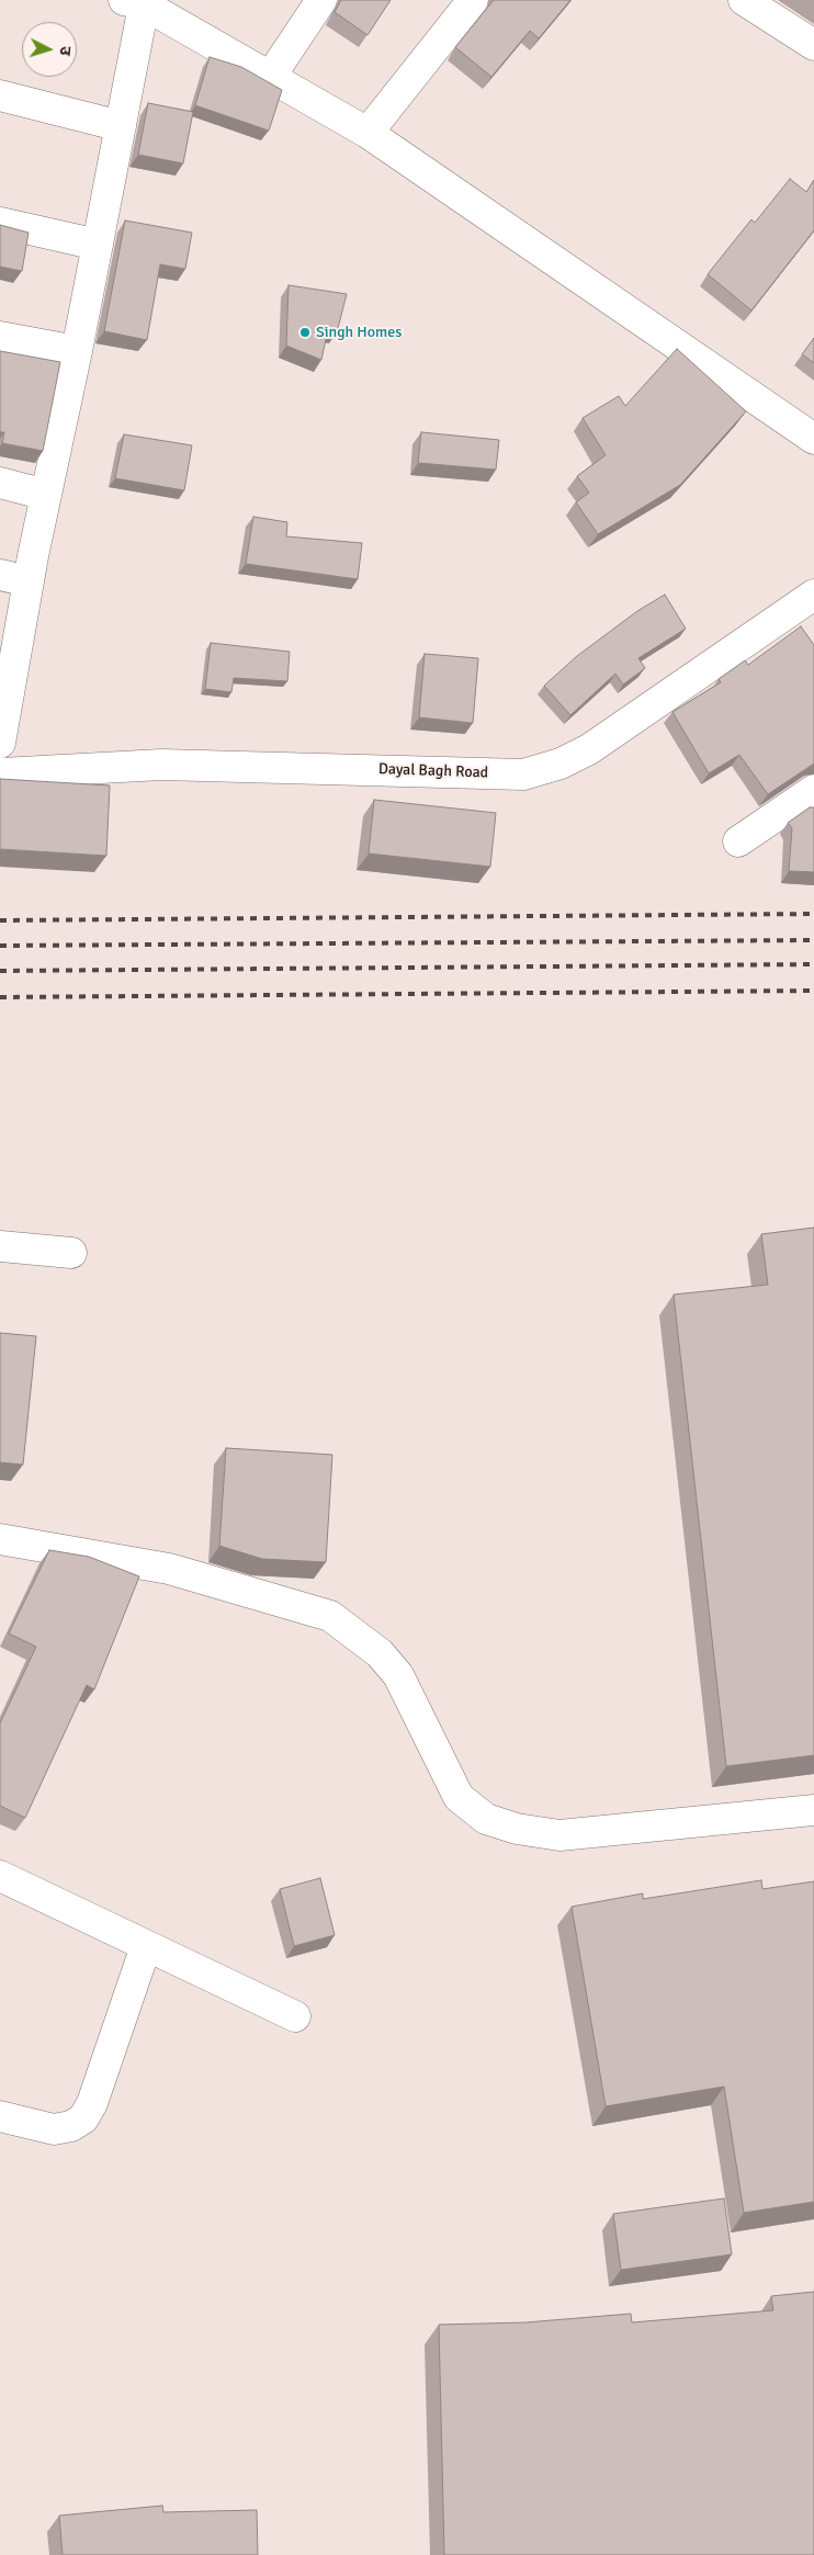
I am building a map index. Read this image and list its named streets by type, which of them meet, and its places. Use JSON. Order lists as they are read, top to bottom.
{
  "streets": {
    "street": ["Dayal Bagh Road"]
  },
  "places": ["Singh Homes"],
  "north": "right"
}
